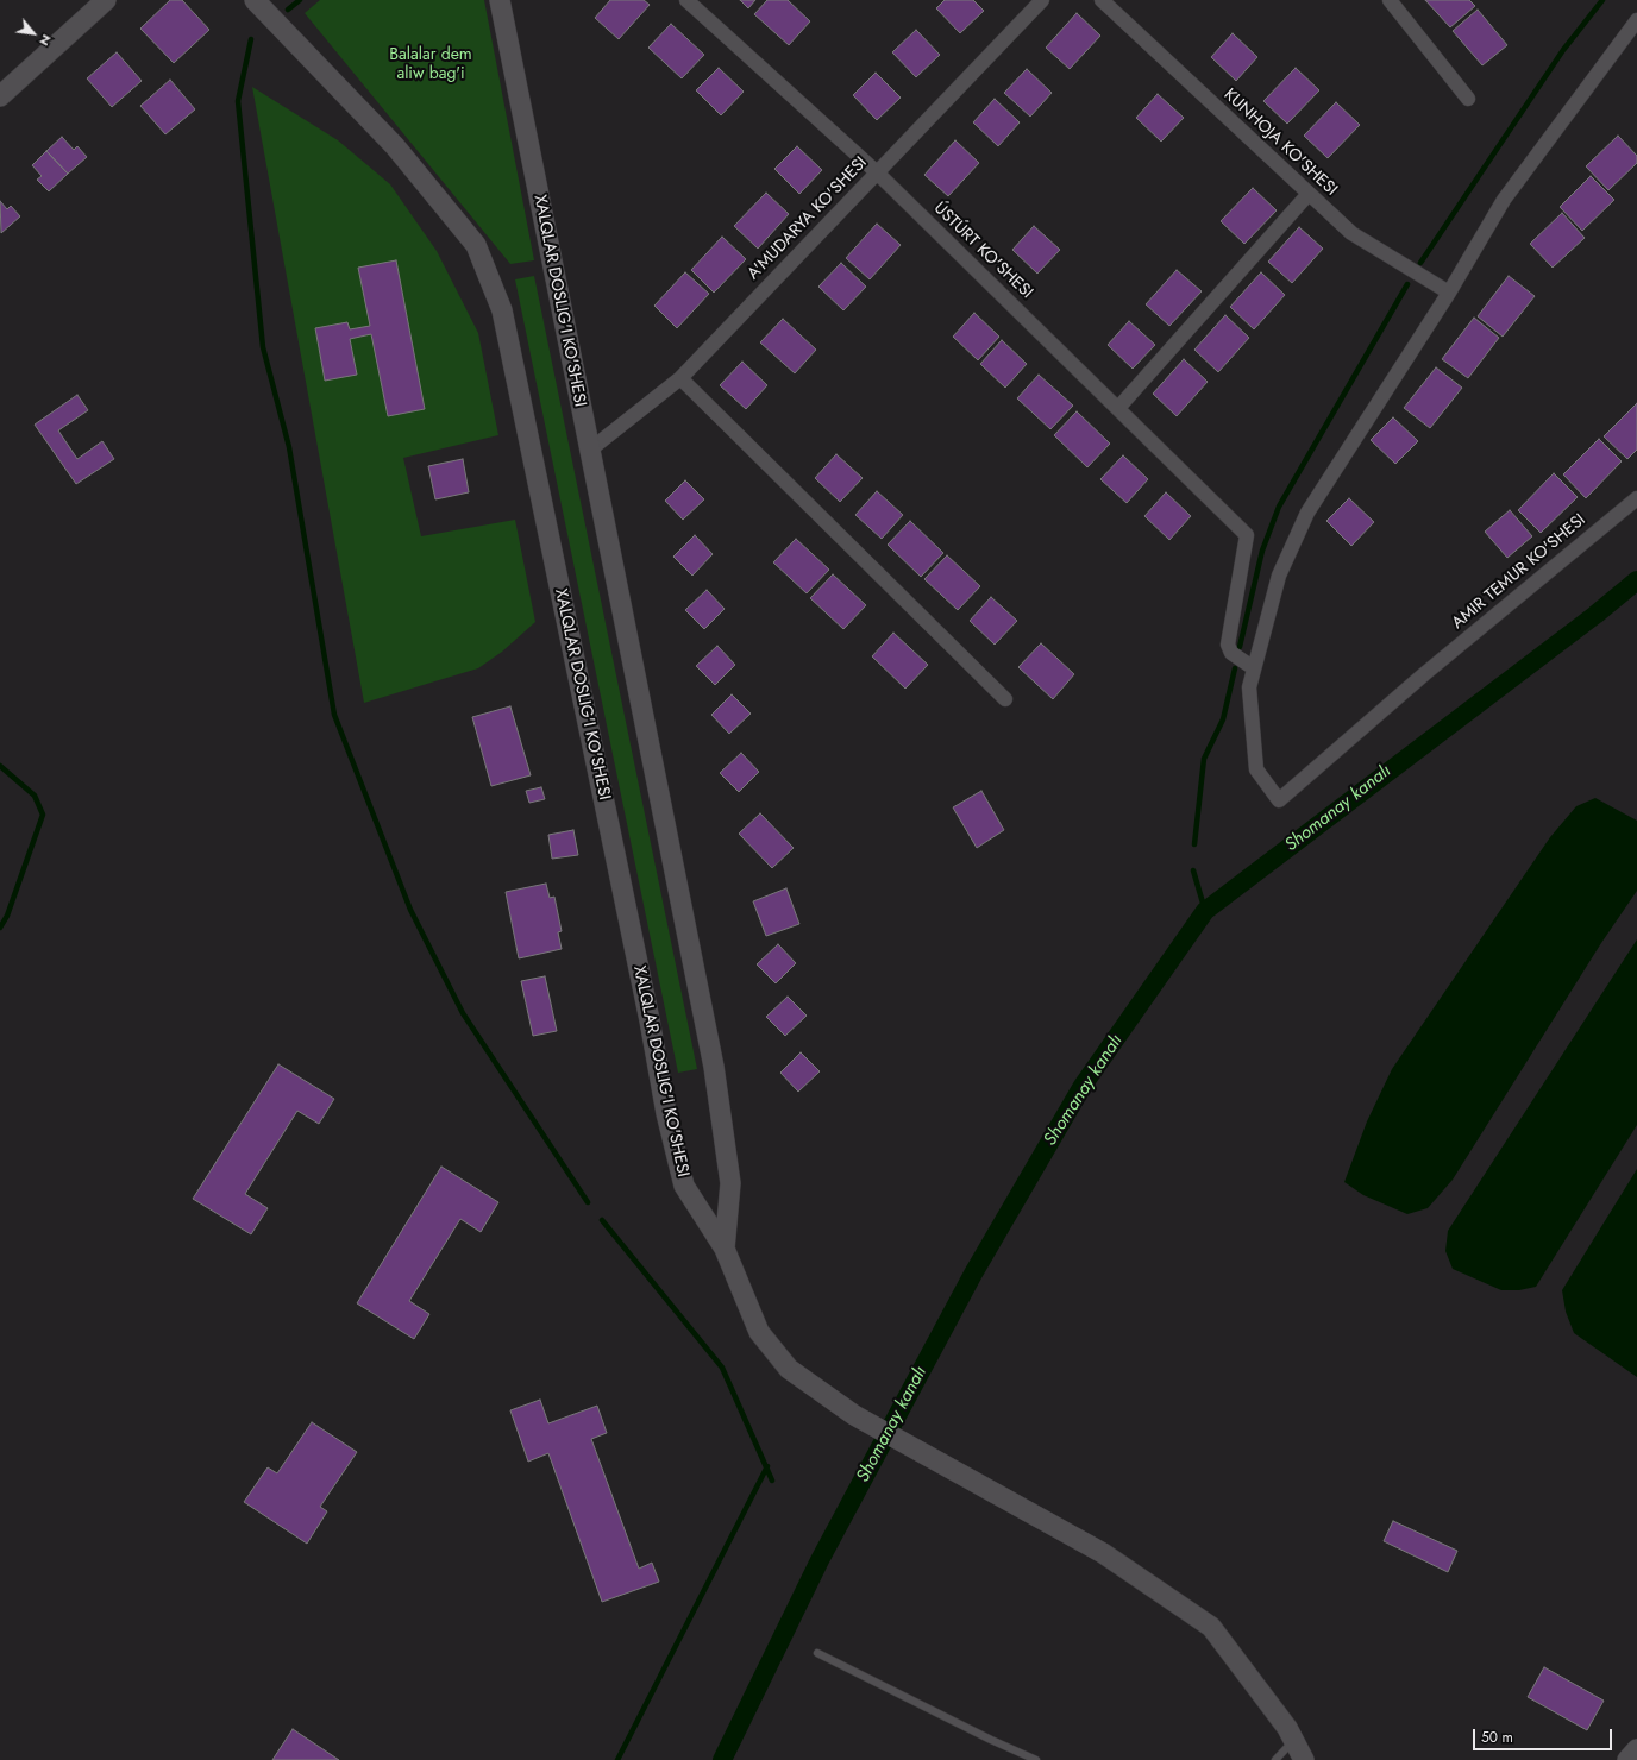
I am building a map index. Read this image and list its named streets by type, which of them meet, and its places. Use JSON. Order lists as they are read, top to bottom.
{
  "streets": {
    "main road": ["XALQLAR DOSLIG'I KO'SHESI"],
    "street": [
      "KUNHOJA KO'SHESI",
      "A'MUDARYA KO'SHESI",
      "ÚSTÚRT KO'SHESI",
      "AMIR TEMUR KO'SHESI"
    ]
  },
  "crossings": [
    ["A'MUDARYA KO'SHESI", "ÚSTÚRT KO'SHESI"],
    ["A'MUDARYA KO'SHESI", "XALQLAR DOSLIG'I KO'SHESI"],
    ["ÚSTÚRT KO'SHESI", "AMIR TEMUR KO'SHESI"]
  ],
  "water": ["Shomanay kanalı"],
  "parks": ["Balalar dem aliw bag'i"],
  "scale_bar": "50 m",
  "north": "bottom right"
}
